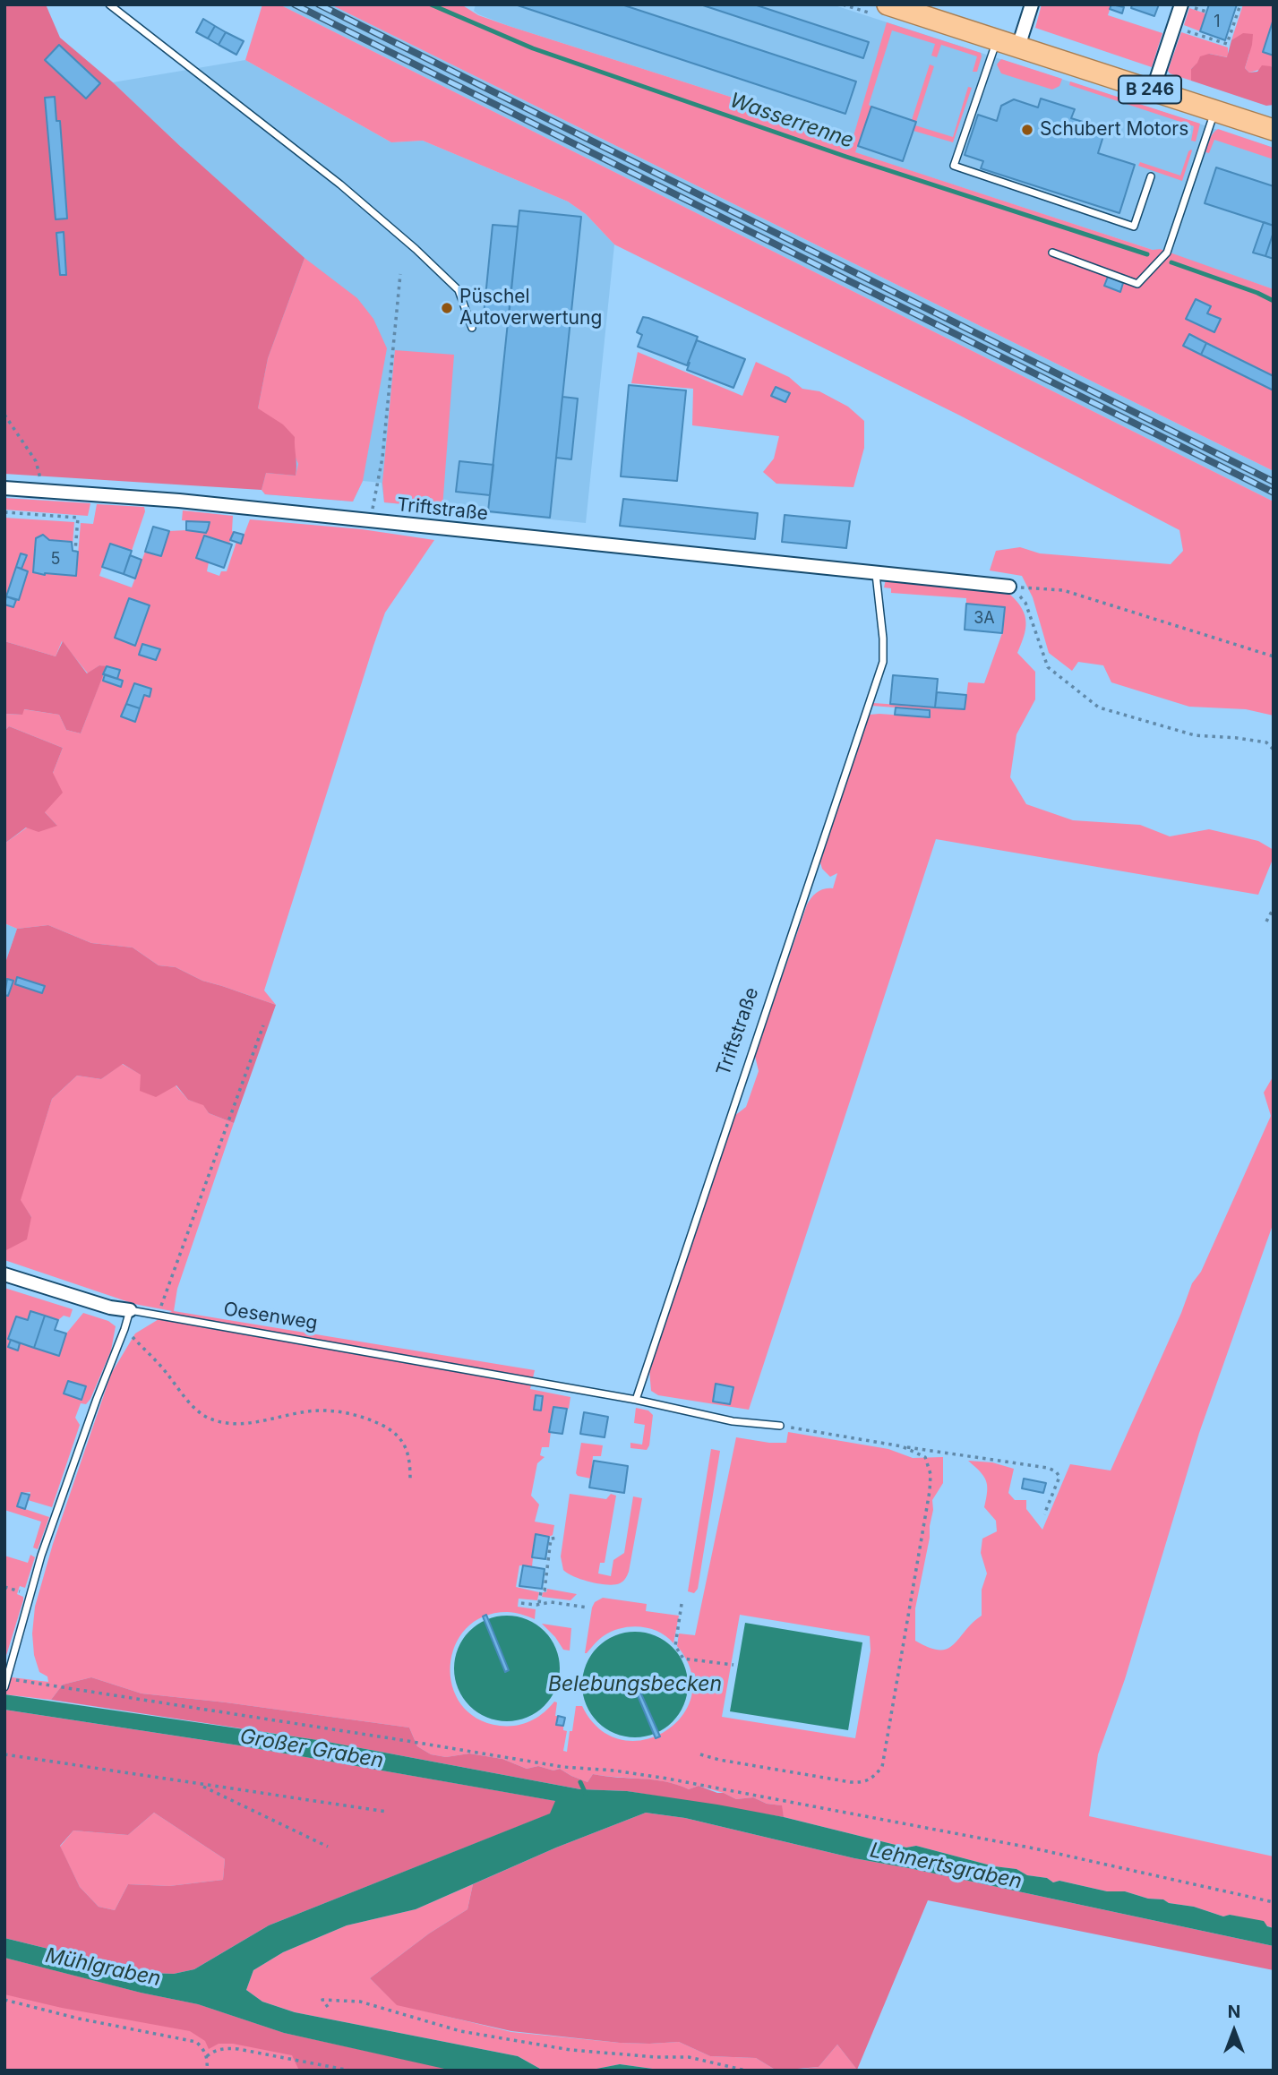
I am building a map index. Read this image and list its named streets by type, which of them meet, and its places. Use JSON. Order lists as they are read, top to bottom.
{
  "streets": {
    "main road": ["B 246"],
    "street": ["Triftstraße", "Oesenweg"]
  },
  "crossings": [
    ["Triftstraße", "Oesenweg"]
  ],
  "water": [
    "Wasserrenne",
    "Belebungsbecken",
    "Großer Graben",
    "Lehnertsgraben",
    "Mühlgraben"
  ],
  "places": ["Schubert Motors", "Püschel Autoverwertung"],
  "house_numbers": ["1", "5", "3A"],
  "north": "top"
}
